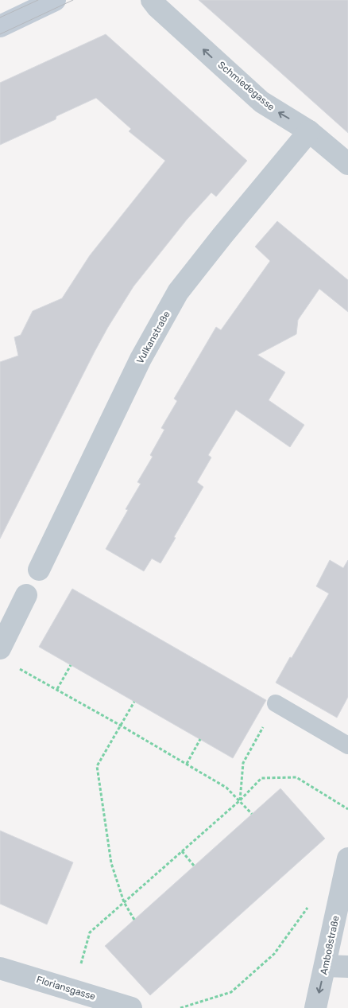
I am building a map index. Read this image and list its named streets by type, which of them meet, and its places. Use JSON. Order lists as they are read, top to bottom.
{
  "streets": {
    "street": [
      "Schmiedegasse",
      "Vulkanstraße",
      "Amboßstraße",
      "Floriansgasse"
    ]
  },
  "crossings": [
    ["Schmiedegasse", "Vulkanstraße"]
  ],
  "one_way": ["Schmiedegasse"]
}
